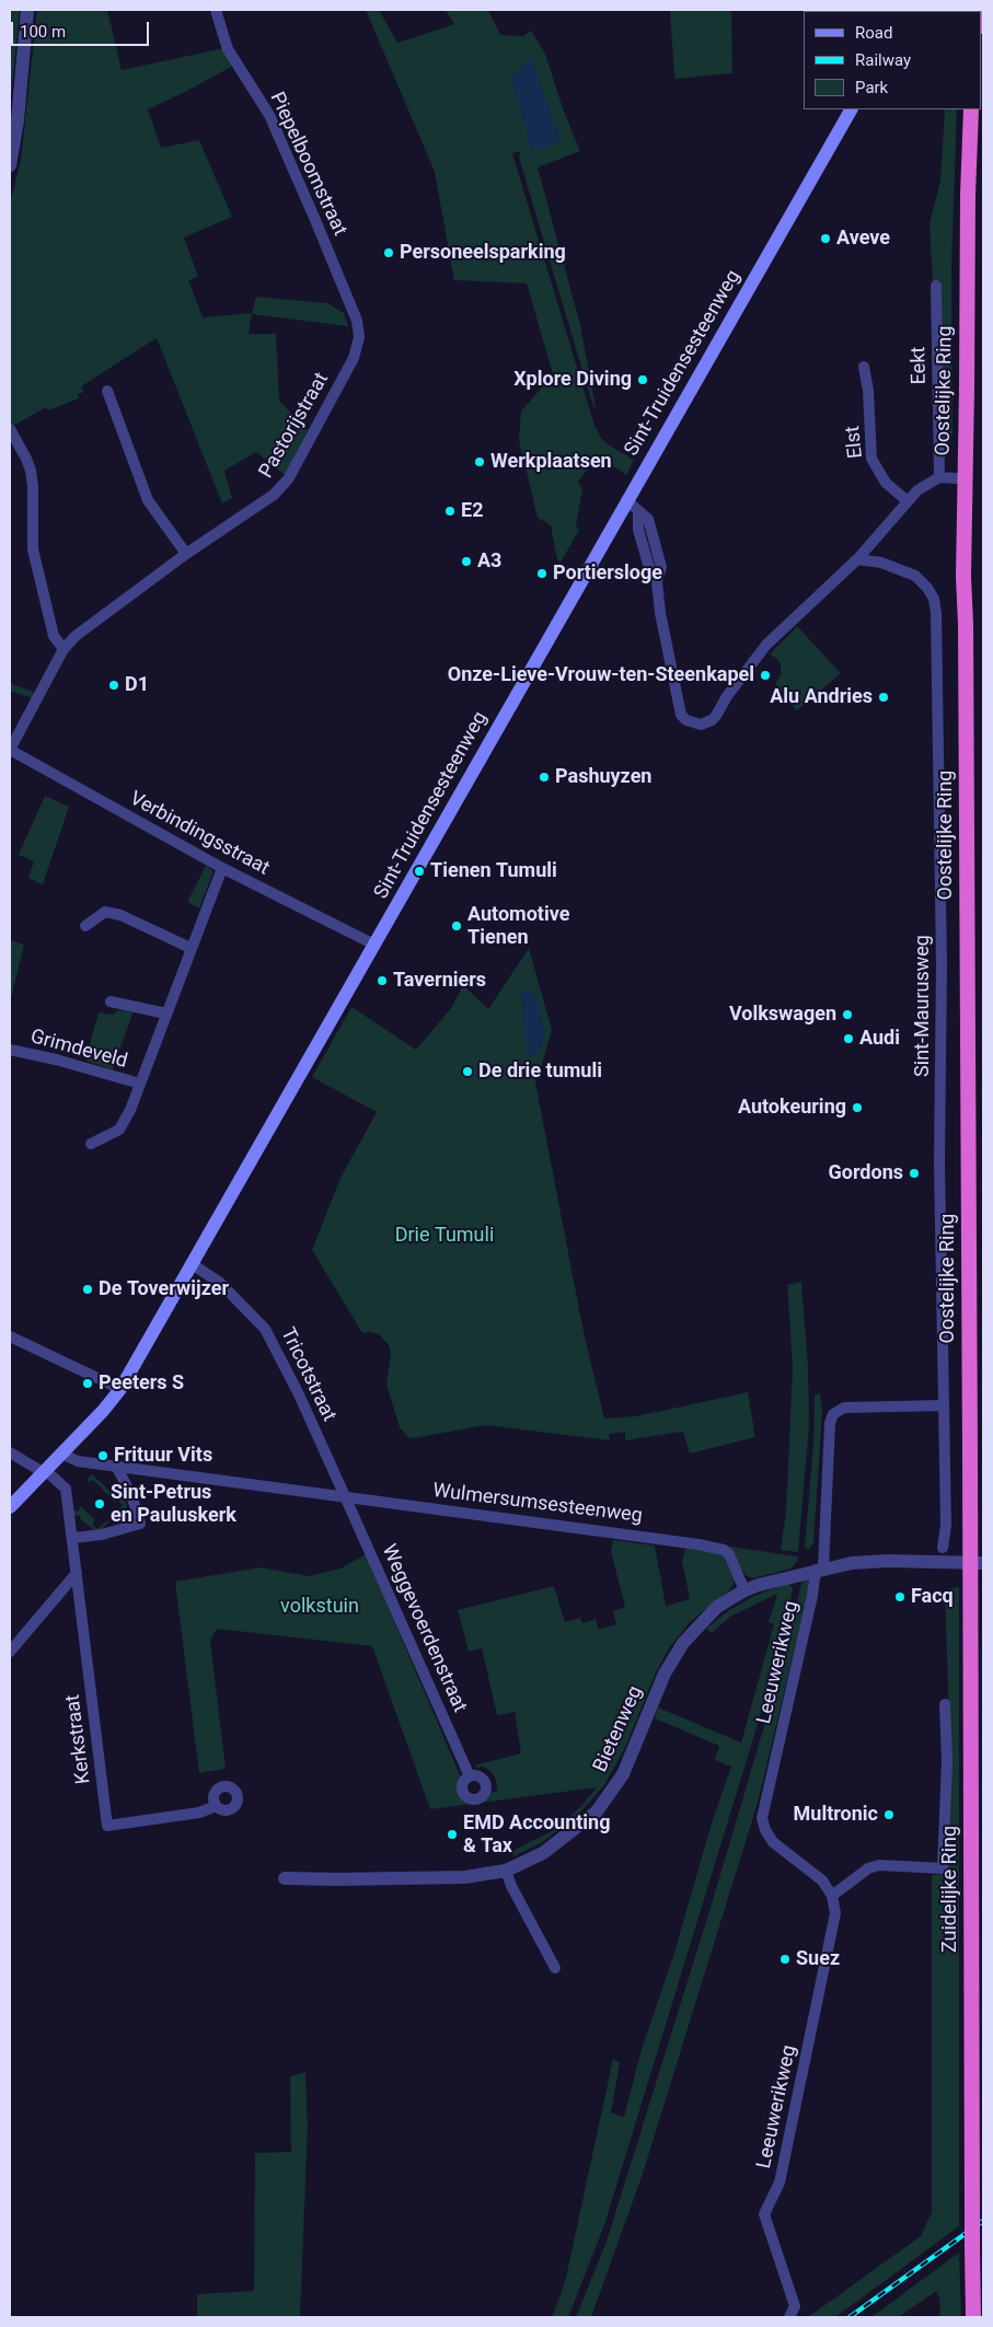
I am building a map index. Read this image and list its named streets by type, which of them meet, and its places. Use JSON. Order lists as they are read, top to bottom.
{
  "streets": {
    "highway": ["Oostelijke Ring", "Zuidelijke Ring"],
    "main road": ["Sint-Truidensesteenweg"],
    "street": [
      "Piepelboomstraat",
      "Eekt",
      "Pastorijstraat",
      "Elst",
      "Verbindingsstraat",
      "Sint-Maurusweg",
      "Grimdeveld",
      "Tricotstraat",
      "Wulmersumsesteenweg",
      "Weggevoerdenstraat",
      "Leeuwerikweg",
      "Bietenweg",
      "Kerkstraat"
    ]
  },
  "crossings": [
    ["Piepelboomstraat", "Pastorijstraat"],
    ["Sint-Truidensesteenweg", "Verbindingsstraat"],
    ["Sint-Truidensesteenweg", "Tricotstraat"],
    ["Sint-Truidensesteenweg", "Wulmersumsesteenweg"],
    ["Sint-Truidensesteenweg", "Kerkstraat"],
    ["Oostelijke Ring", "Zuidelijke Ring"],
    ["Pastorijstraat", "Verbindingsstraat"],
    ["Tricotstraat", "Wulmersumsesteenweg"],
    ["Tricotstraat", "Weggevoerdenstraat"],
    ["Wulmersumsesteenweg", "Weggevoerdenstraat"],
    ["Wulmersumsesteenweg", "Bietenweg"]
  ],
  "parks": ["Drie Tumuli", "volkstuin"],
  "places": [
    "Aveve",
    "Personeelsparking",
    "Xplore Diving",
    "Werkplaatsen",
    "E2",
    "A3",
    "Portiersloge",
    "Onze-Lieve-Vrouw-ten-Steenkapel",
    "D1",
    "Alu Andries",
    "Pashuyzen",
    "Tienen Tumuli",
    "Automotive Tienen",
    "Taverniers",
    "Volkswagen",
    "Audi",
    "De drie tumuli",
    "Autokeuring",
    "Gordons",
    "De Toverwijzer",
    "Peeters S",
    "Frituur Vits",
    "Sint-Petrus en Pauluskerk",
    "Facq",
    "Multronic",
    "EMD Accounting & Tax",
    "Suez"
  ],
  "legend": ["Road", "Railway", "Park"],
  "scale_bar": "100 m"
}
